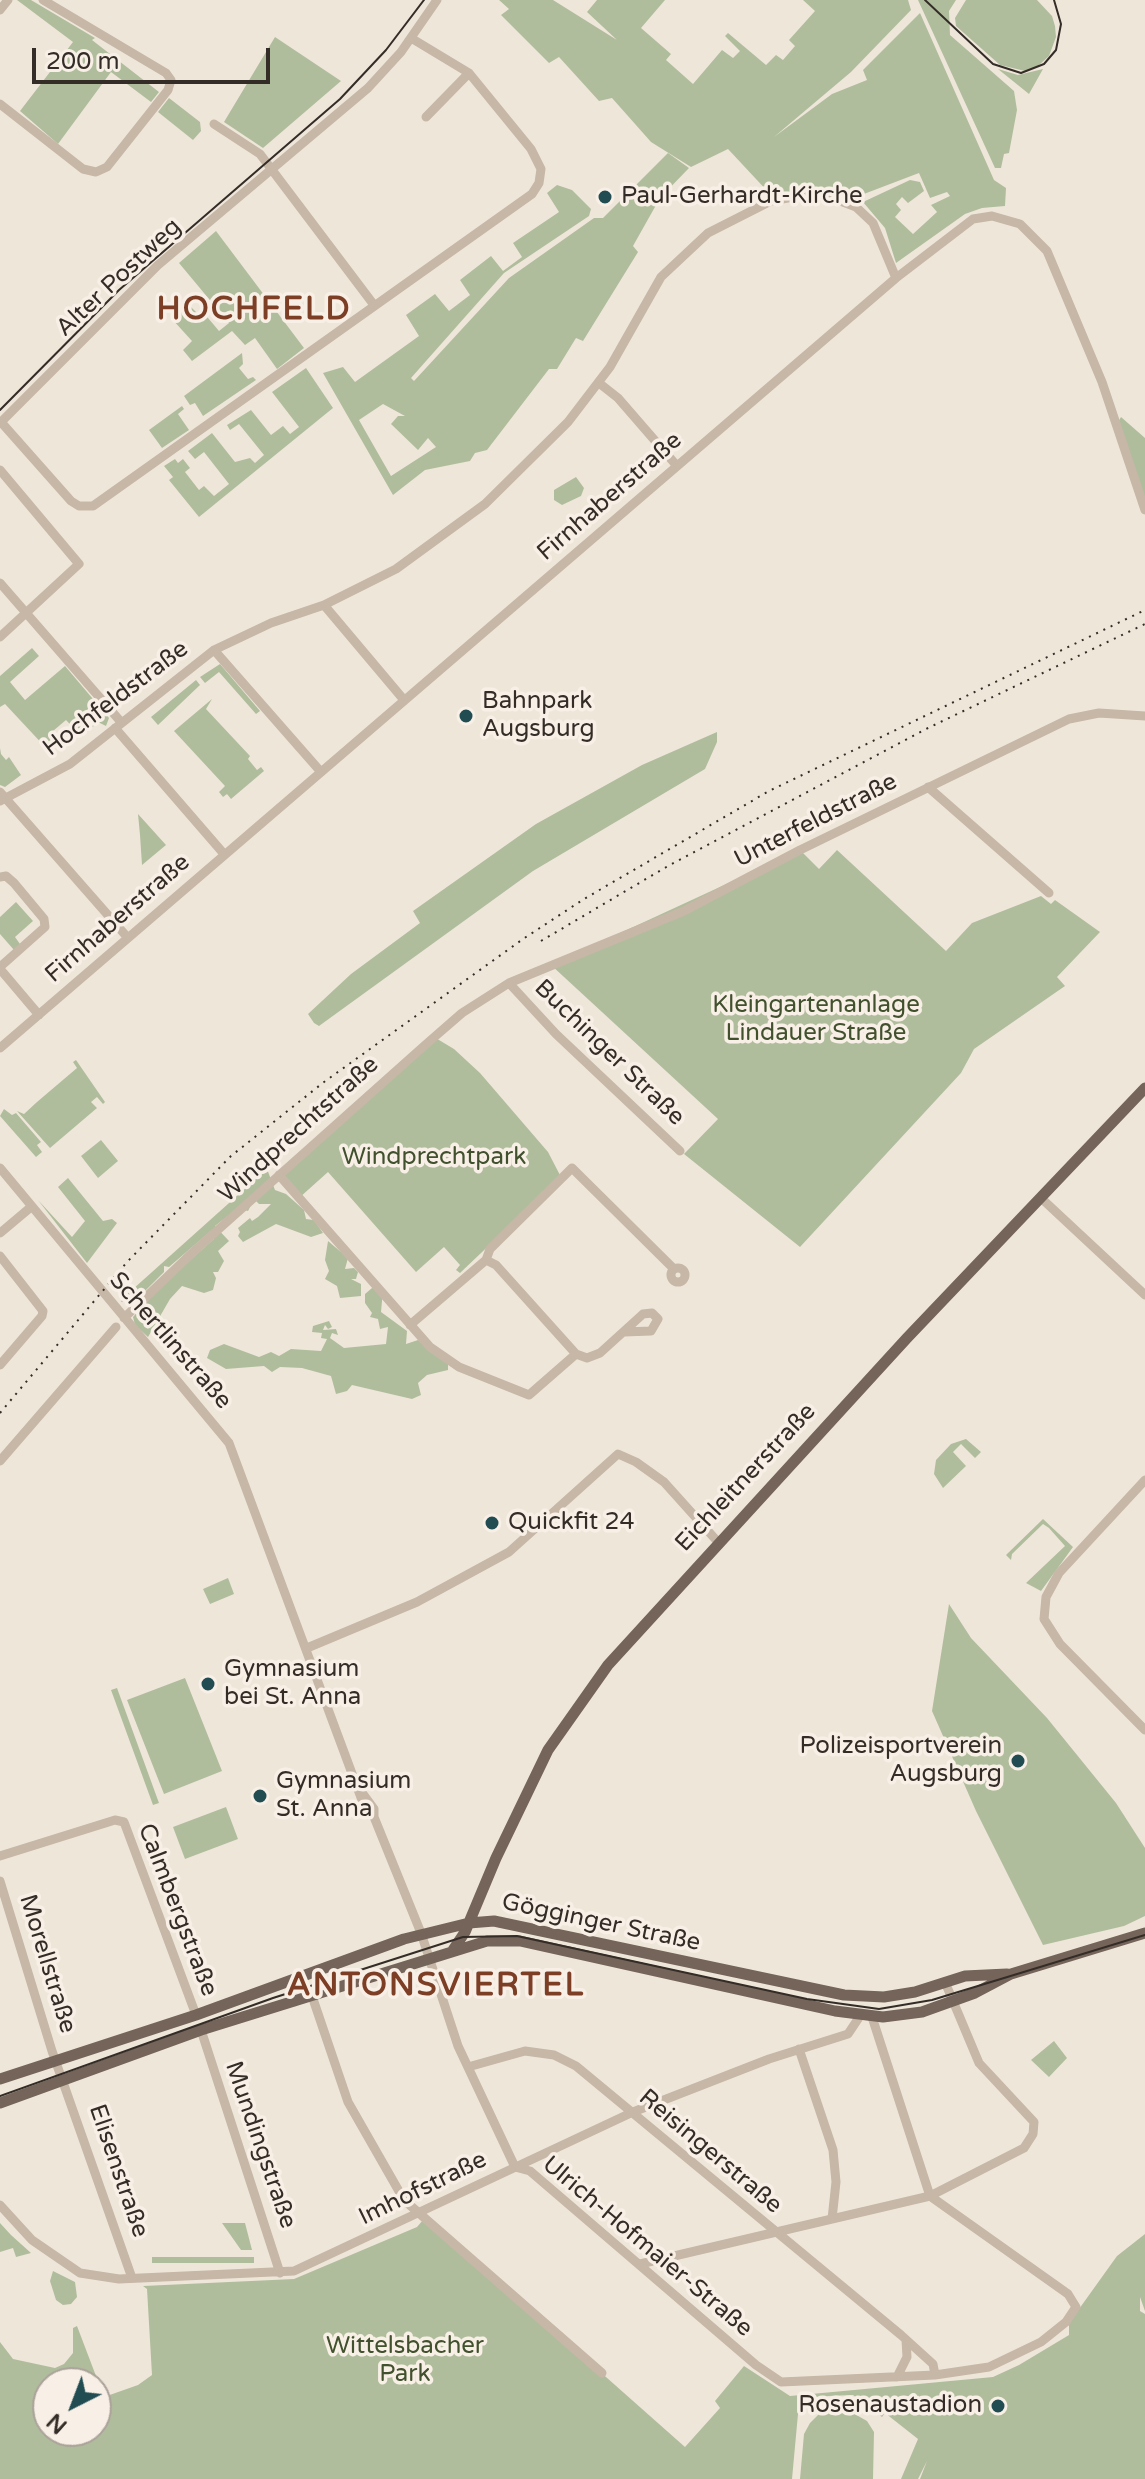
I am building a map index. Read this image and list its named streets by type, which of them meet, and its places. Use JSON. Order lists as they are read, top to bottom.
{
  "streets": {
    "main road": ["Eichleitnerstraße", "Gögginger Straße"],
    "street": [
      "Alter Postweg",
      "Firnhaberstraße",
      "Hochfeldstraße",
      "Unterfeldstraße",
      "Buchinger Straße",
      "Windprechtstraße",
      "Schertlinstraße",
      "Calmbergstraße",
      "Morellstraße",
      "Mundingstraße",
      "Reisingerstraße",
      "Elisenstraße",
      "Imhofstraße",
      "Ulrich-Hofmaier-Straße"
    ]
  },
  "crossings": [
    ["Firnhaberstraße", "Hochfeldstraße"],
    ["Unterfeldstraße", "Buchinger Straße"],
    ["Unterfeldstraße", "Windprechtstraße"],
    ["Buchinger Straße", "Windprechtstraße"],
    ["Windprechtstraße", "Schertlinstraße"],
    ["Schertlinstraße", "Gögginger Straße"],
    ["Schertlinstraße", "Ulrich-Hofmaier-Straße"],
    ["Eichleitnerstraße", "Gögginger Straße"],
    ["Calmbergstraße", "Gögginger Straße"],
    ["Gögginger Straße", "Morellstraße"],
    ["Gögginger Straße", "Mundingstraße"],
    ["Gögginger Straße", "Elisenstraße"],
    ["Gögginger Straße", "Imhofstraße"],
    ["Gögginger Straße", "Ulrich-Hofmaier-Straße"],
    ["Mundingstraße", "Imhofstraße"],
    ["Reisingerstraße", "Imhofstraße"],
    ["Reisingerstraße", "Ulrich-Hofmaier-Straße"],
    ["Elisenstraße", "Imhofstraße"],
    ["Imhofstraße", "Ulrich-Hofmaier-Straße"]
  ],
  "districts": ["HOCHFELD", "ANTONSVIERTEL"],
  "parks": ["Kleingartenanlage Lindauer Straße", "Windprechtpark", "Wittelsbacher Park"],
  "places": [
    "Paul-Gerhardt-Kirche",
    "Bahnpark Augsburg",
    "Quickfit 24",
    "Gymnasium bei St. Anna",
    "Polizeisportverein Augsburg",
    "Gymnasium St. Anna",
    "Rosenaustadion"
  ],
  "scale_bar": "200 m",
  "north": "bottom left"
}
